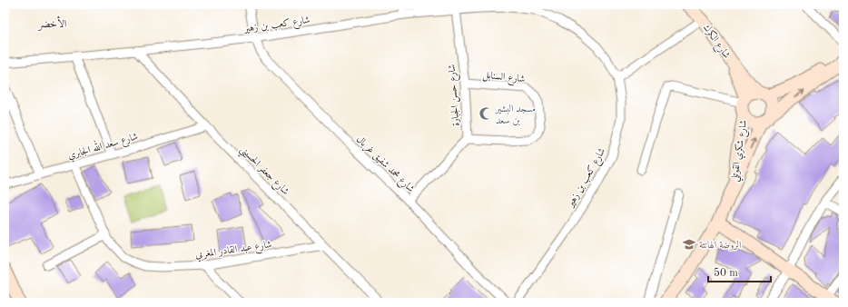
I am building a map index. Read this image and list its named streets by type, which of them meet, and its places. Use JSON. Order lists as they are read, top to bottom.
{
  "streets": {
    "street": [
      "شارع كعب بن زهير",
      "شارع الكرك",
      "شارع السنابل",
      "شارع حسن الجبارة",
      "شارع سعد الله الجابري",
      "شارع شكري القوتلي",
      "شارع محمد شفيق غربال",
      "شارع جعفر الحسيني",
      "شارع عبد القادر المغربي"
    ]
  },
  "crossings": [
    ["شارع كعب بن زهير", "شارع حسن الجبارة"],
    ["شارع كعب بن زهير", "شارع محمد شفيق غربال"],
    ["شارع كعب بن زهير", "شارع جعفر الحسيني"],
    ["شارع الكرك", "شارع شكري القوتلي"],
    ["شارع السنابل", "شارع حسن الجبارة"],
    ["شارع حسن الجبارة", "شارع محمد شفيق غربال"],
    ["شارع سعد الله الجابري", "شارع جعفر الحسيني"],
    ["شارع سعد الله الجابري", "شارع عبد القادر المغربي"],
    ["شارع جعفر الحسيني", "شارع عبد القادر المغربي"]
  ],
  "districts": ["الأخضر"],
  "places": {
    "mosque": ["مسجد البشير بن سعد"],
    "school or university": ["الروضة الهانئة"]
  },
  "scale_bar": "50 m"
}
